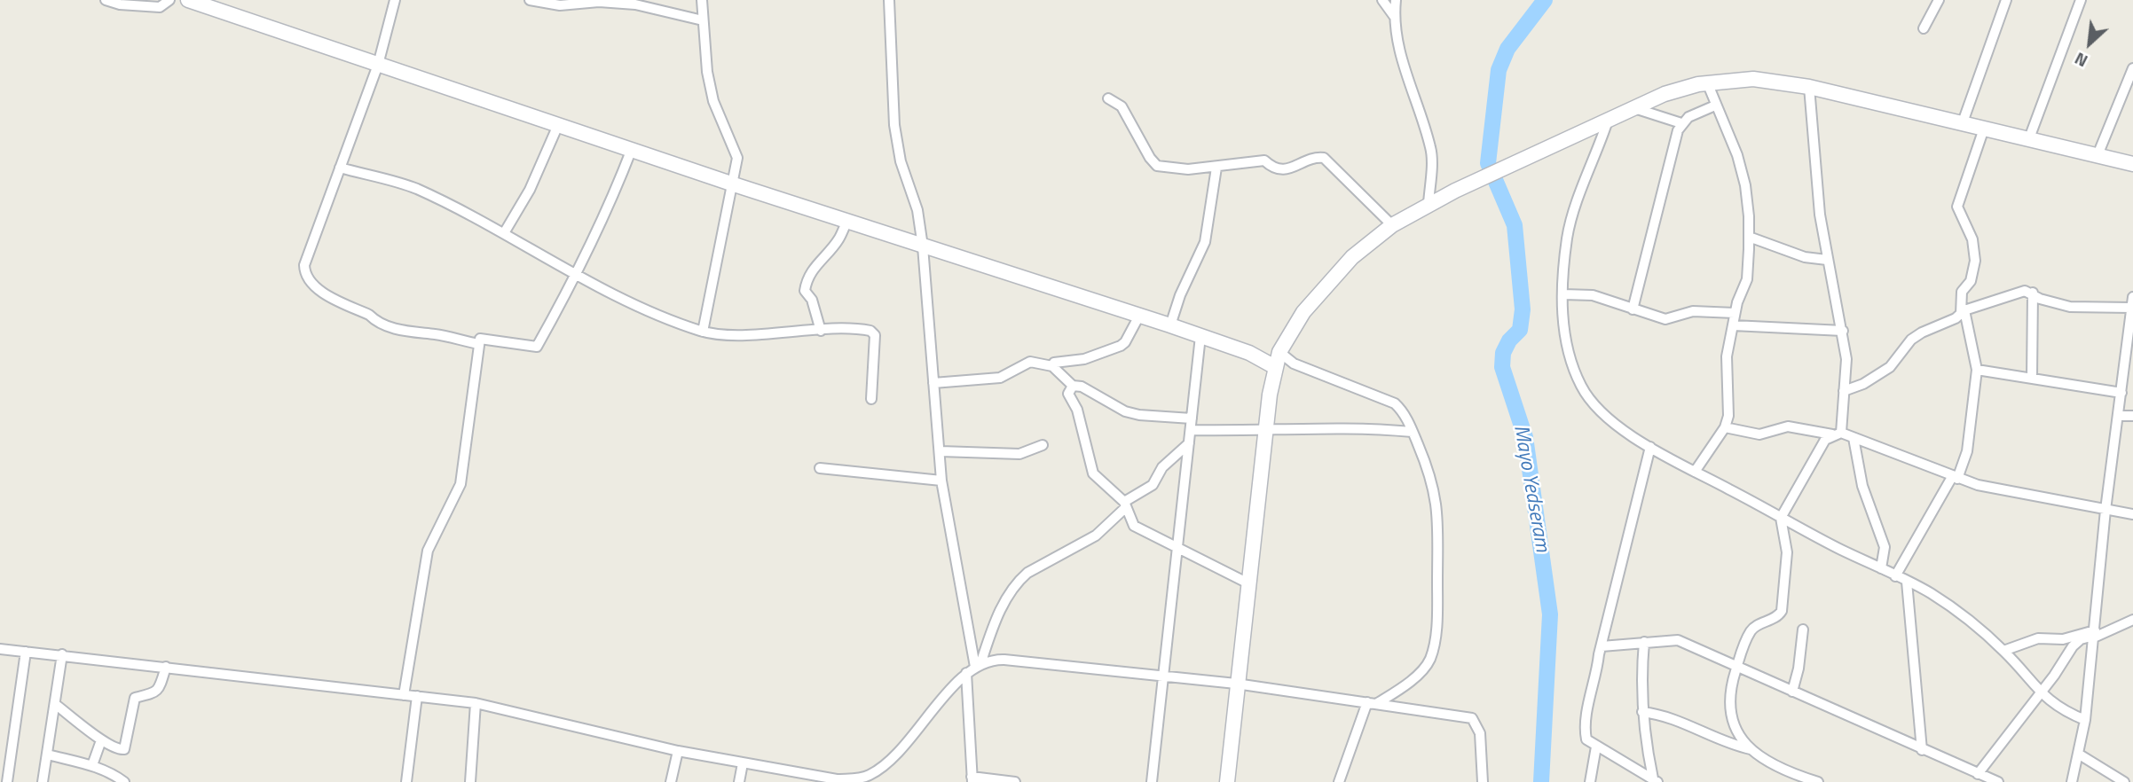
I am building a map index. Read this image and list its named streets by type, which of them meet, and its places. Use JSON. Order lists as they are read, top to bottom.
{
  "water": ["Mayo Yedseram"],
  "north": "bottom left"
}
